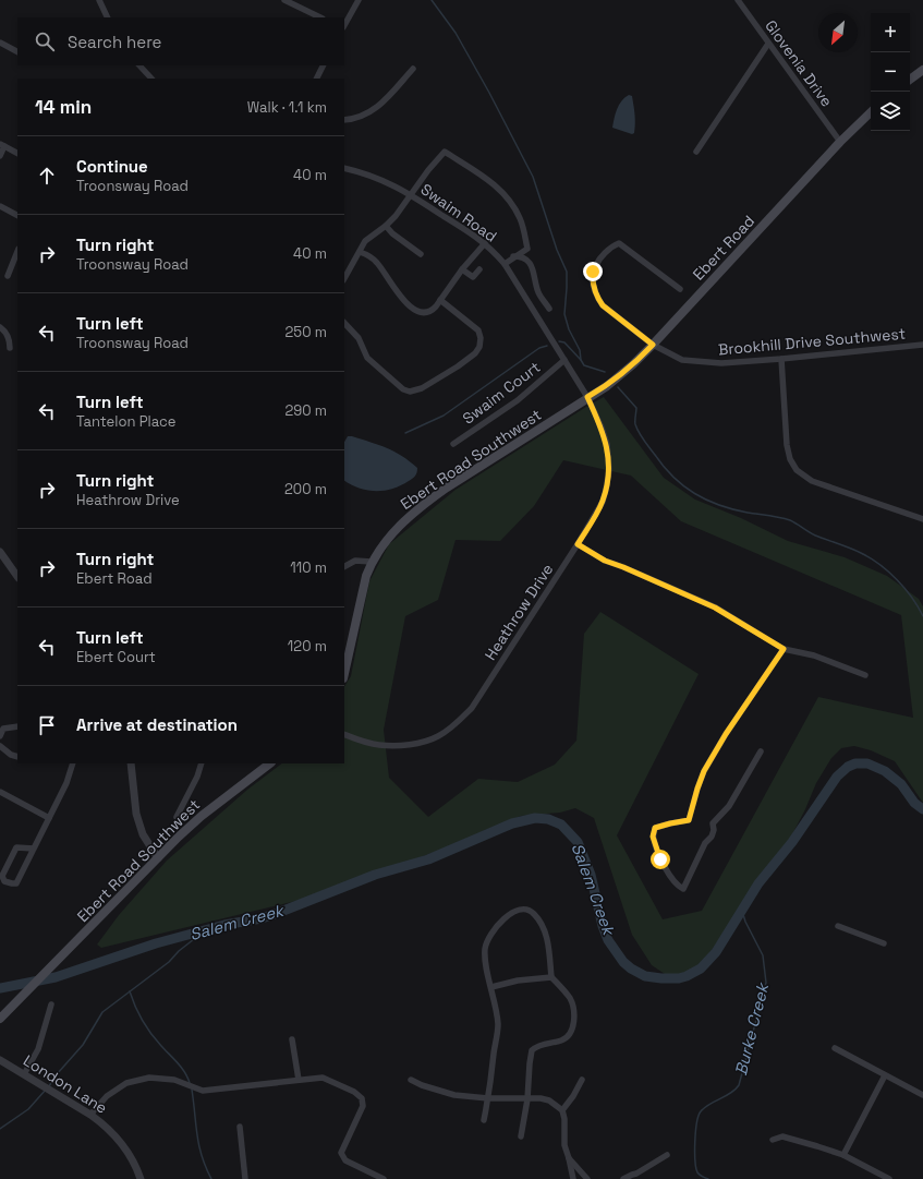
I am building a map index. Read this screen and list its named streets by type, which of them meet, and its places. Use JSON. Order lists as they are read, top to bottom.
{
  "streets": {
    "main road": ["Ebert Road", "Ebert Road Southwest"],
    "street": [
      "Glovenia Drive",
      "Swaim Road",
      "Brookhill Drive Southwest",
      "Swaim Court",
      "Heathrow Drive",
      "London Lane"
    ]
  },
  "crossings": [
    ["Glovenia Drive", "Ebert Road"],
    ["Swaim Road", "Ebert Road"],
    ["Swaim Road", "Swaim Court"],
    ["Swaim Road", "Ebert Road Southwest"],
    ["Swaim Road", "Heathrow Drive"],
    ["Ebert Road", "Brookhill Drive Southwest"],
    ["Ebert Road", "Ebert Road Southwest"],
    ["Ebert Road", "Heathrow Drive"],
    ["Ebert Road Southwest", "Heathrow Drive"]
  ],
  "water": ["Salem Creek", "Burke Creek"],
  "north": "bottom left",
  "page": {
    "map_buttons": ["+", "−"],
    "search": "Search here",
    "heading": ["14 min", "Walk · 1.1 km"],
    "list": [
      ["Continue", "Troonsway Road", "40 m"],
      ["Turn right", "Troonsway Road", "40 m"],
      ["Turn left", "Troonsway Road", "250 m"],
      ["Turn left", "Tantelon Place", "290 m"],
      ["Turn right", "Heathrow Drive", "200 m"],
      ["Turn right", "Ebert Road", "110 m"],
      ["Turn left", "Ebert Court", "120 m"],
      "Arrive at destination"
    ]
  }
}
